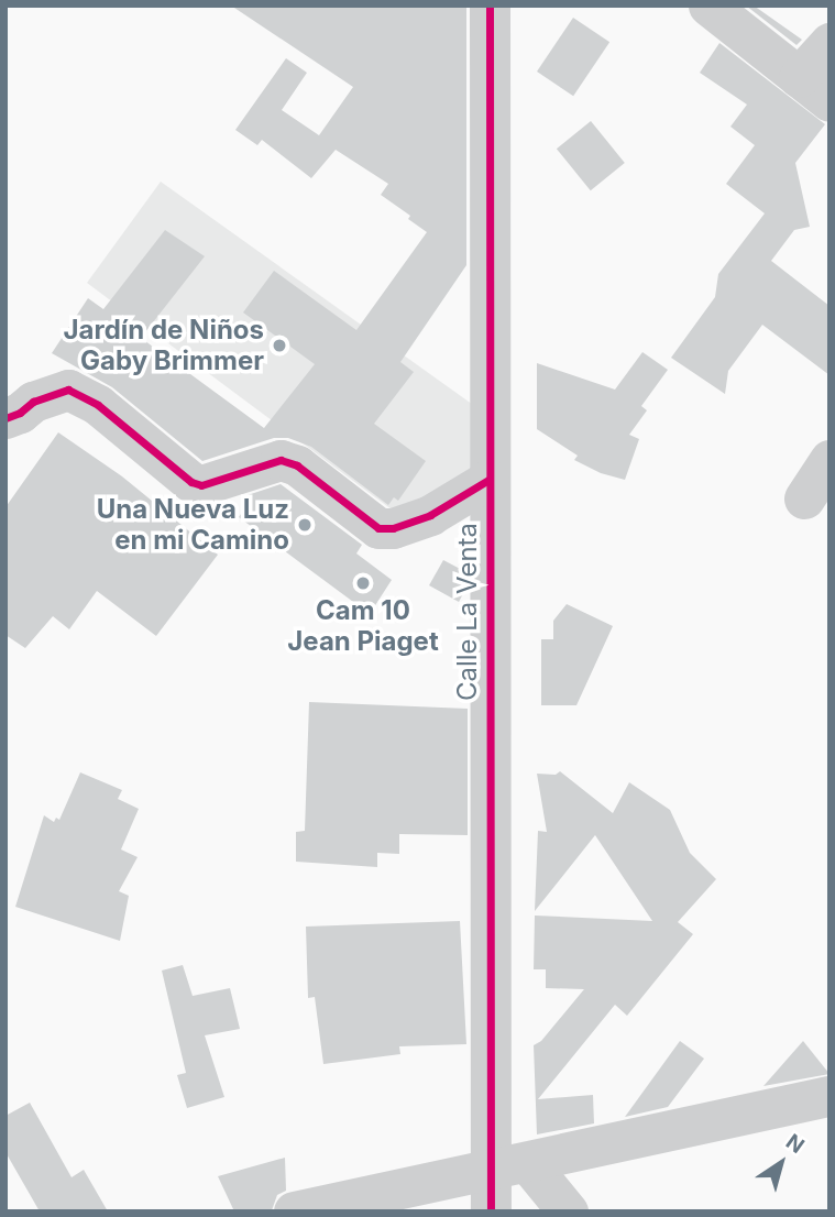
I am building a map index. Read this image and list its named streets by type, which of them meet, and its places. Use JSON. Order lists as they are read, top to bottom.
{
  "streets": {
    "street": ["Calle La Venta"]
  },
  "places": ["Jardín de Niños Gaby Brimmer", "Una Nueva Luz en mi Camino", "Cam 10 Jean Piaget"],
  "north": "top right"
}
